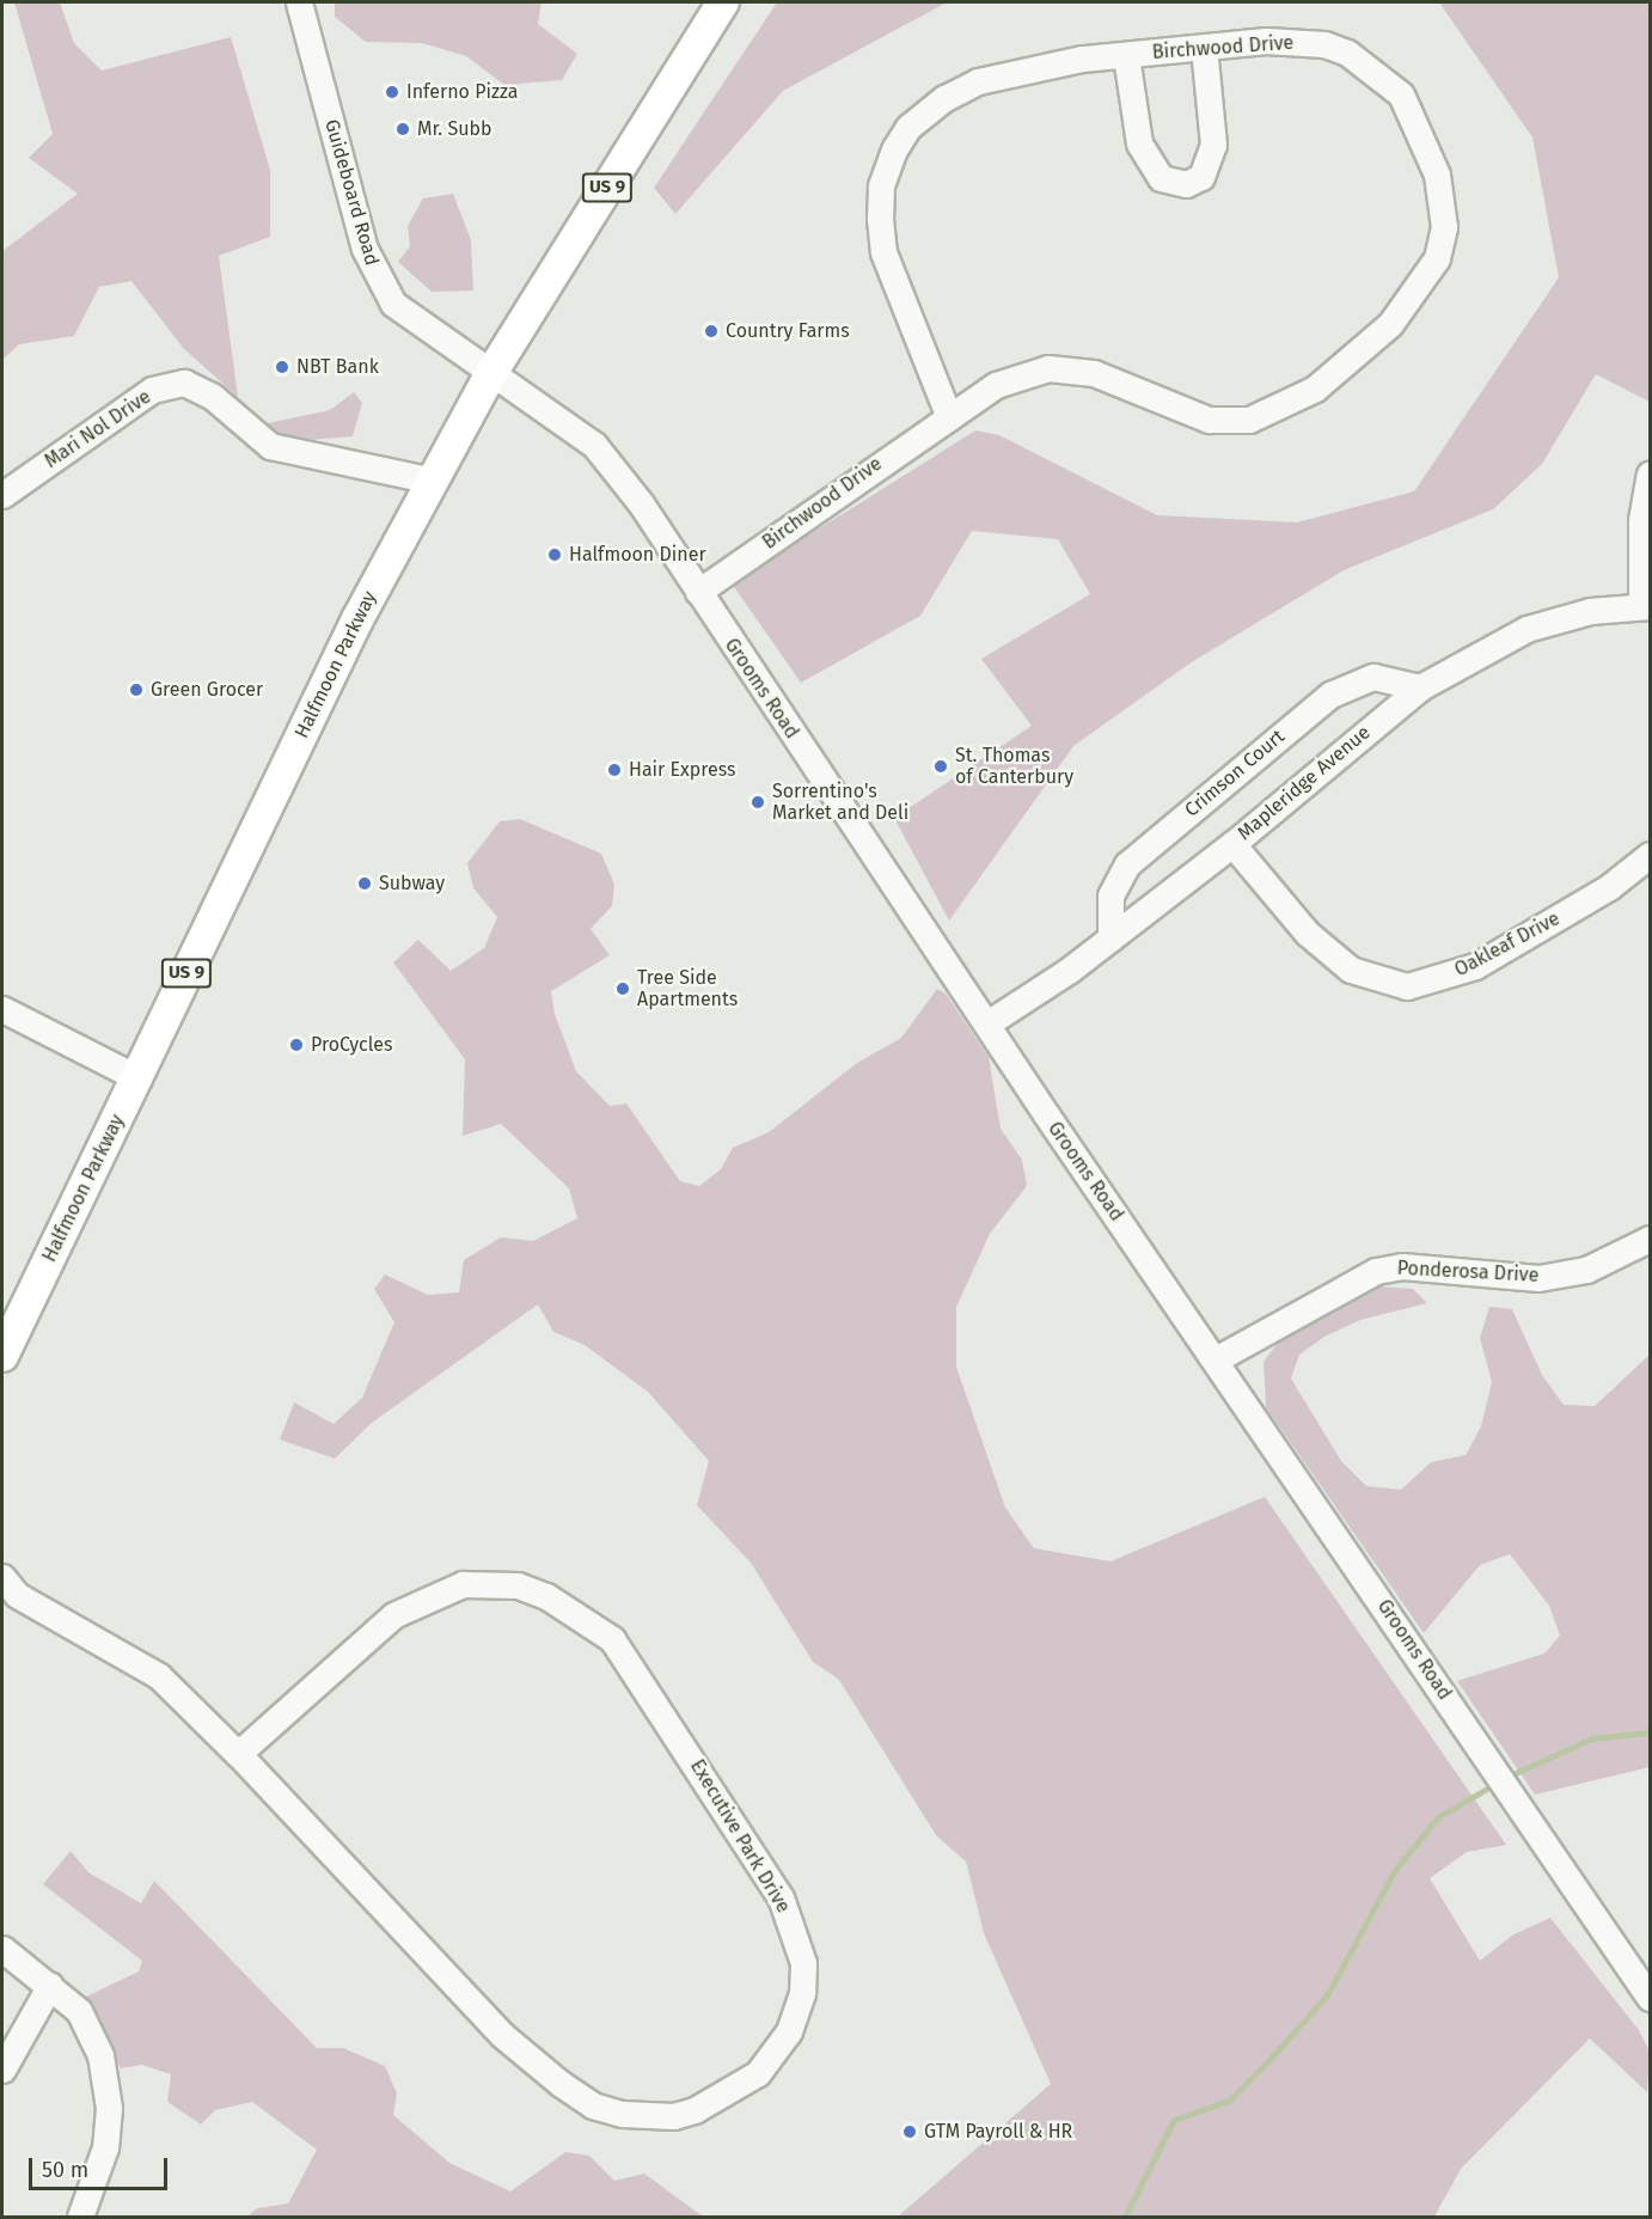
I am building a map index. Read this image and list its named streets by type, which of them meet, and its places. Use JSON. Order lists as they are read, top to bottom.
{
  "streets": {
    "main road": ["US 9", "Halfmoon Parkway"],
    "street": [
      "Birchwood Drive",
      "Guideboard Road",
      "Mari Nol Drive",
      "Grooms Road",
      "Crimson Court",
      "Mapleridge Avenue",
      "Oakleaf Drive",
      "Ponderosa Drive",
      "Executive Park Drive"
    ]
  },
  "crossings": [
    ["Birchwood Drive", "Grooms Road"],
    ["Guideboard Road", "Halfmoon Parkway"],
    ["Guideboard Road", "Grooms Road"],
    ["Mari Nol Drive", "Halfmoon Parkway"],
    ["Halfmoon Parkway", "Grooms Road"],
    ["Grooms Road", "Mapleridge Avenue"],
    ["Grooms Road", "Ponderosa Drive"],
    ["Crimson Court", "Mapleridge Avenue"],
    ["Mapleridge Avenue", "Oakleaf Drive"]
  ],
  "places": [
    "Inferno Pizza",
    "Mr. Subb",
    "Country Farms",
    "NBT Bank",
    "Halfmoon Diner",
    "Green Grocer",
    "St. Thomas of Canterbury",
    "Hair Express",
    "Sorrentino's Market and Deli",
    "Subway",
    "Tree Side Apartments",
    "ProCycles",
    "GTM Payroll & HR"
  ],
  "scale_bar": "50 m"
}
